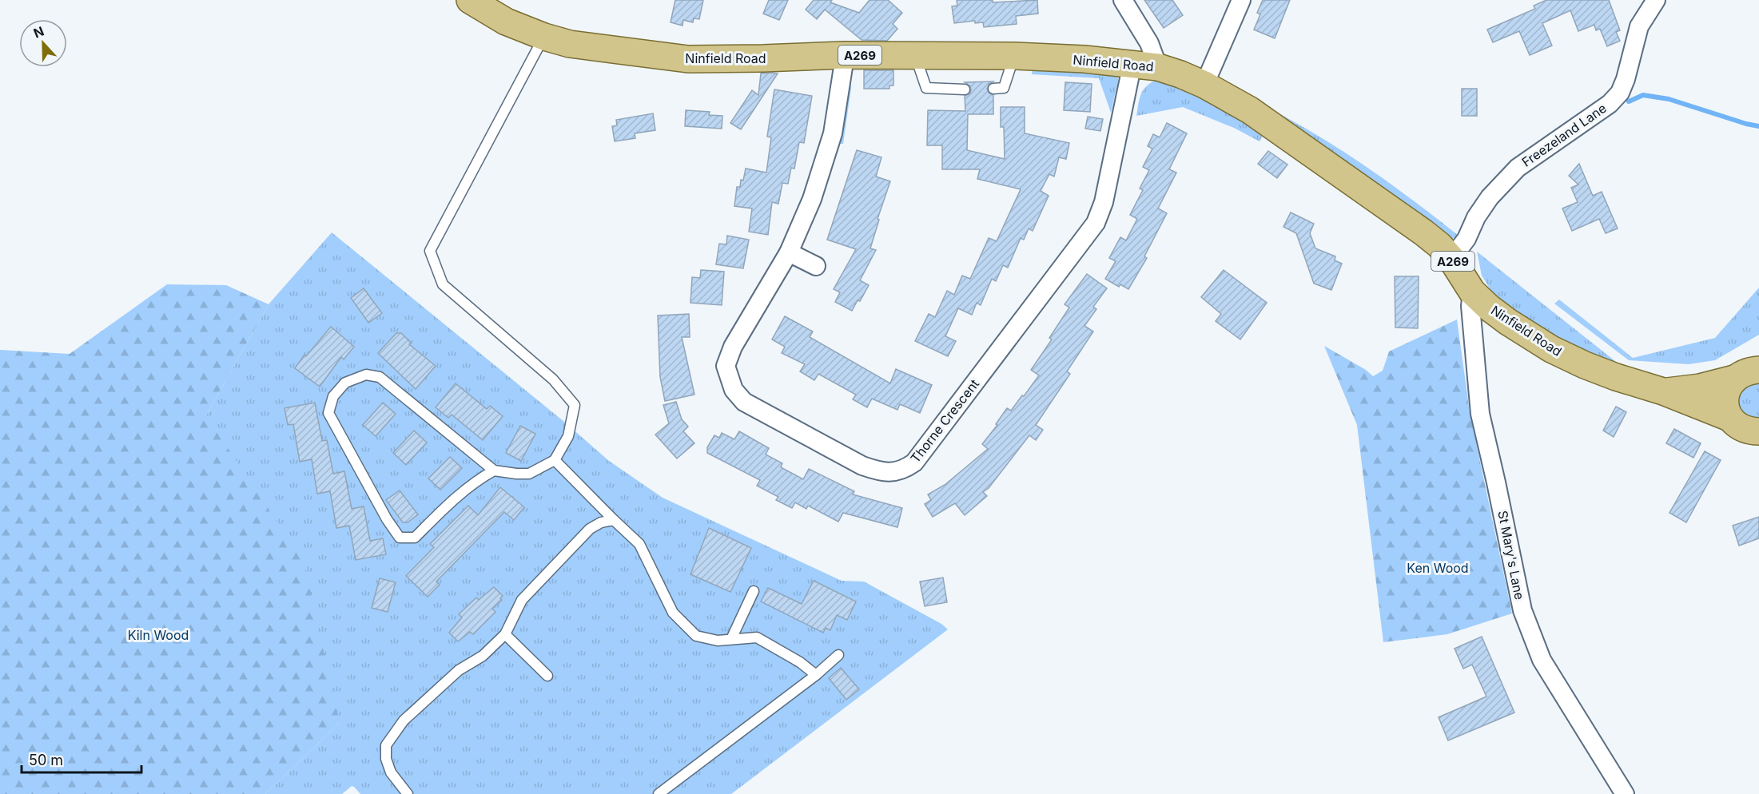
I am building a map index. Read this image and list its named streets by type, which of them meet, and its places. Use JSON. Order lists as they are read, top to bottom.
{
  "streets": {
    "main road": ["A269", "Ninfield Road"],
    "street": ["Freezeland Lane", "Thorne Crescent", "St Mary's Lane"]
  },
  "crossings": [
    ["Ninfield Road", "Freezeland Lane"],
    ["Ninfield Road", "Thorne Crescent"],
    ["Ninfield Road", "St Mary's Lane"]
  ],
  "parks": ["Ken Wood", "Kiln Wood"],
  "scale_bar": "50 m",
  "north": "top"
}
